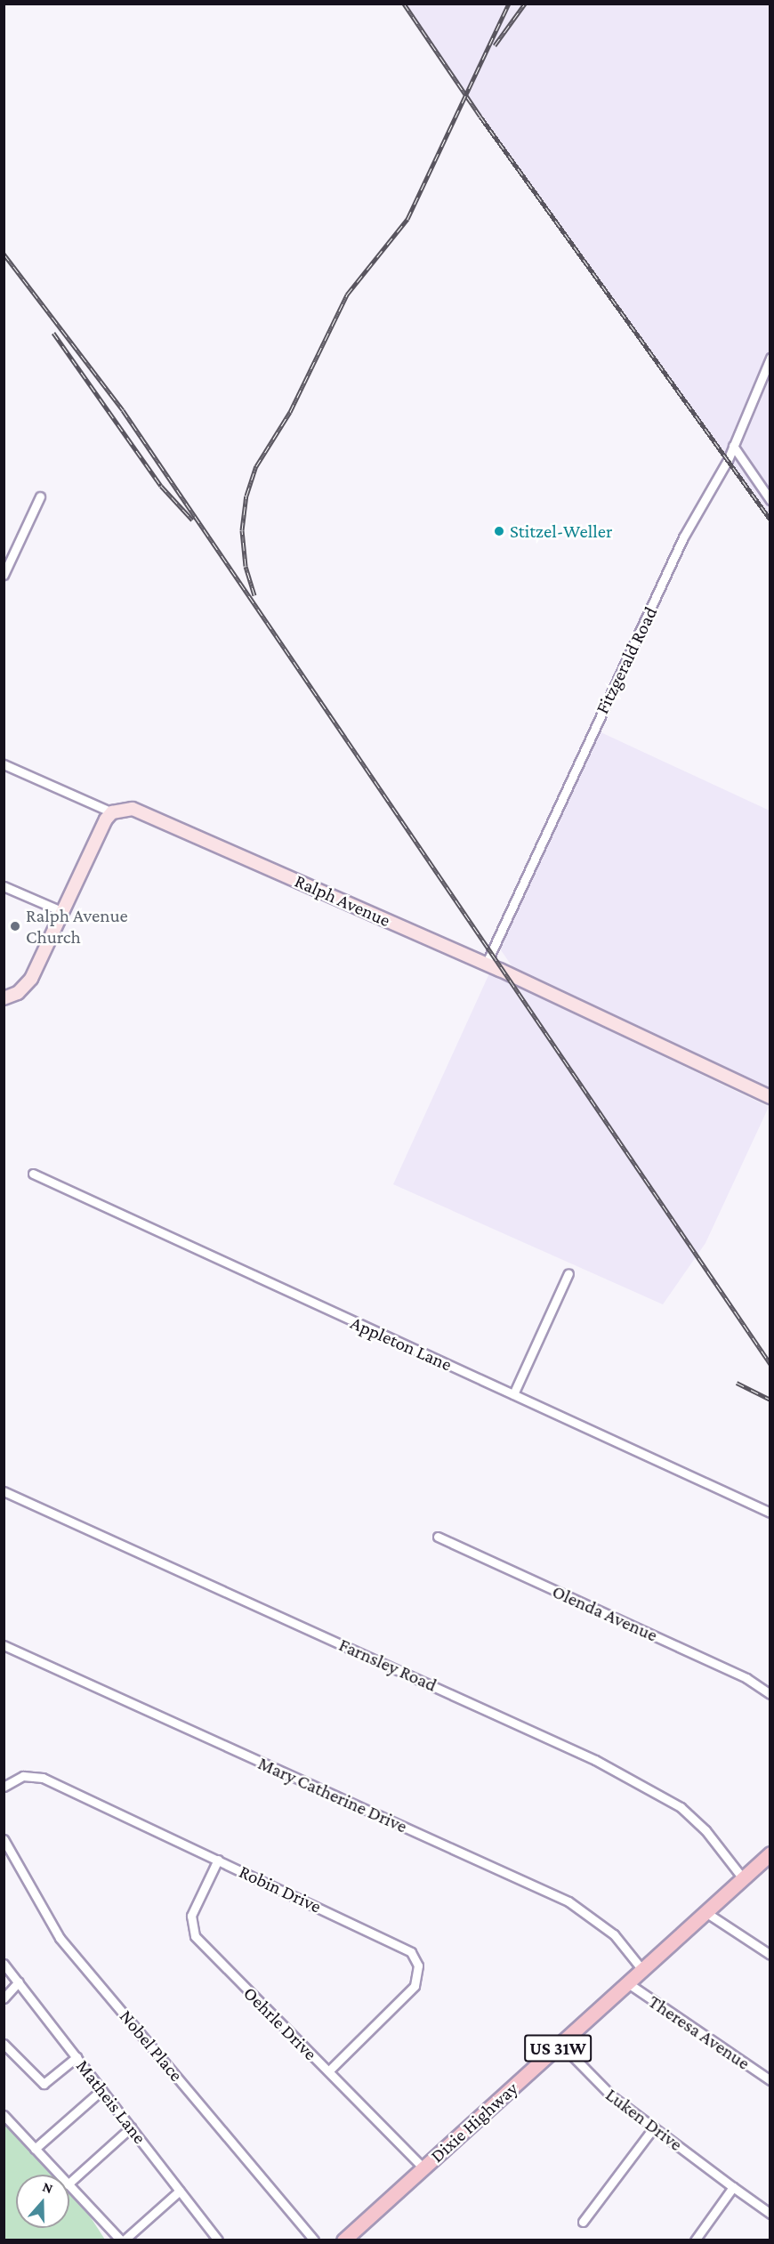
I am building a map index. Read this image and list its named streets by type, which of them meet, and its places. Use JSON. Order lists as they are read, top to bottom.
{
  "streets": {
    "main road": ["US 31W", "Dixie Highway"],
    "street": [
      "Fitzgerald Road",
      "Ralph Avenue",
      "Appleton Lane",
      "Olenda Avenue",
      "Farnsley Road",
      "Mary Catherine Drive",
      "Robin Drive",
      "Oehrle Drive",
      "Theresa Avenue",
      "Nobel Place",
      "Matheis Lane",
      "Luken Drive"
    ]
  },
  "crossings": [
    ["Fitzgerald Road", "Ralph Avenue"],
    ["Farnsley Road", "Dixie Highway"],
    ["Mary Catherine Drive", "Dixie Highway"],
    ["Robin Drive", "Oehrle Drive"],
    ["Oehrle Drive", "Dixie Highway"],
    ["Theresa Avenue", "Dixie Highway"],
    ["Luken Drive", "Dixie Highway"]
  ],
  "places": ["Stitzel-Weller", "Ralph Avenue Church"],
  "north": "top"
}
